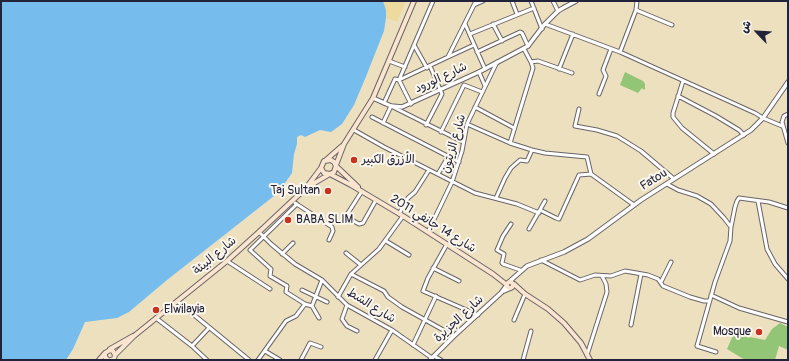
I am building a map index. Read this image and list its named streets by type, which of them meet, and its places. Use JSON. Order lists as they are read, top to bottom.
{
  "streets": {
    "main road": ["شارع 14 جانفي 2011", "شارع البيئة"],
    "street": [
      "شارع الورود",
      "شارع الزيتون",
      "Fatou",
      "شارع الشط",
      "شارع الجزيرة"
    ]
  },
  "crossings": [
    ["شارع الورود", "شارع الزيتون"],
    ["شارع الزيتون", "شارع 14 جانفي 2011"],
    ["Fatou", "شارع 14 جانفي 2011"],
    ["Fatou", "شارع الجزيرة"],
    ["شارع 14 جانفي 2011", "شارع البيئة"],
    ["شارع 14 جانفي 2011", "شارع الجزيرة"],
    ["شارع البيئة", "شارع الشط"],
    ["شارع الشط", "شارع الجزيرة"]
  ],
  "places": [
    "الأزرق الكبير",
    "Taj Sultan",
    "BABA SLIM",
    "Elwilayia",
    "Mosque"
  ],
  "north": "top left"
}
